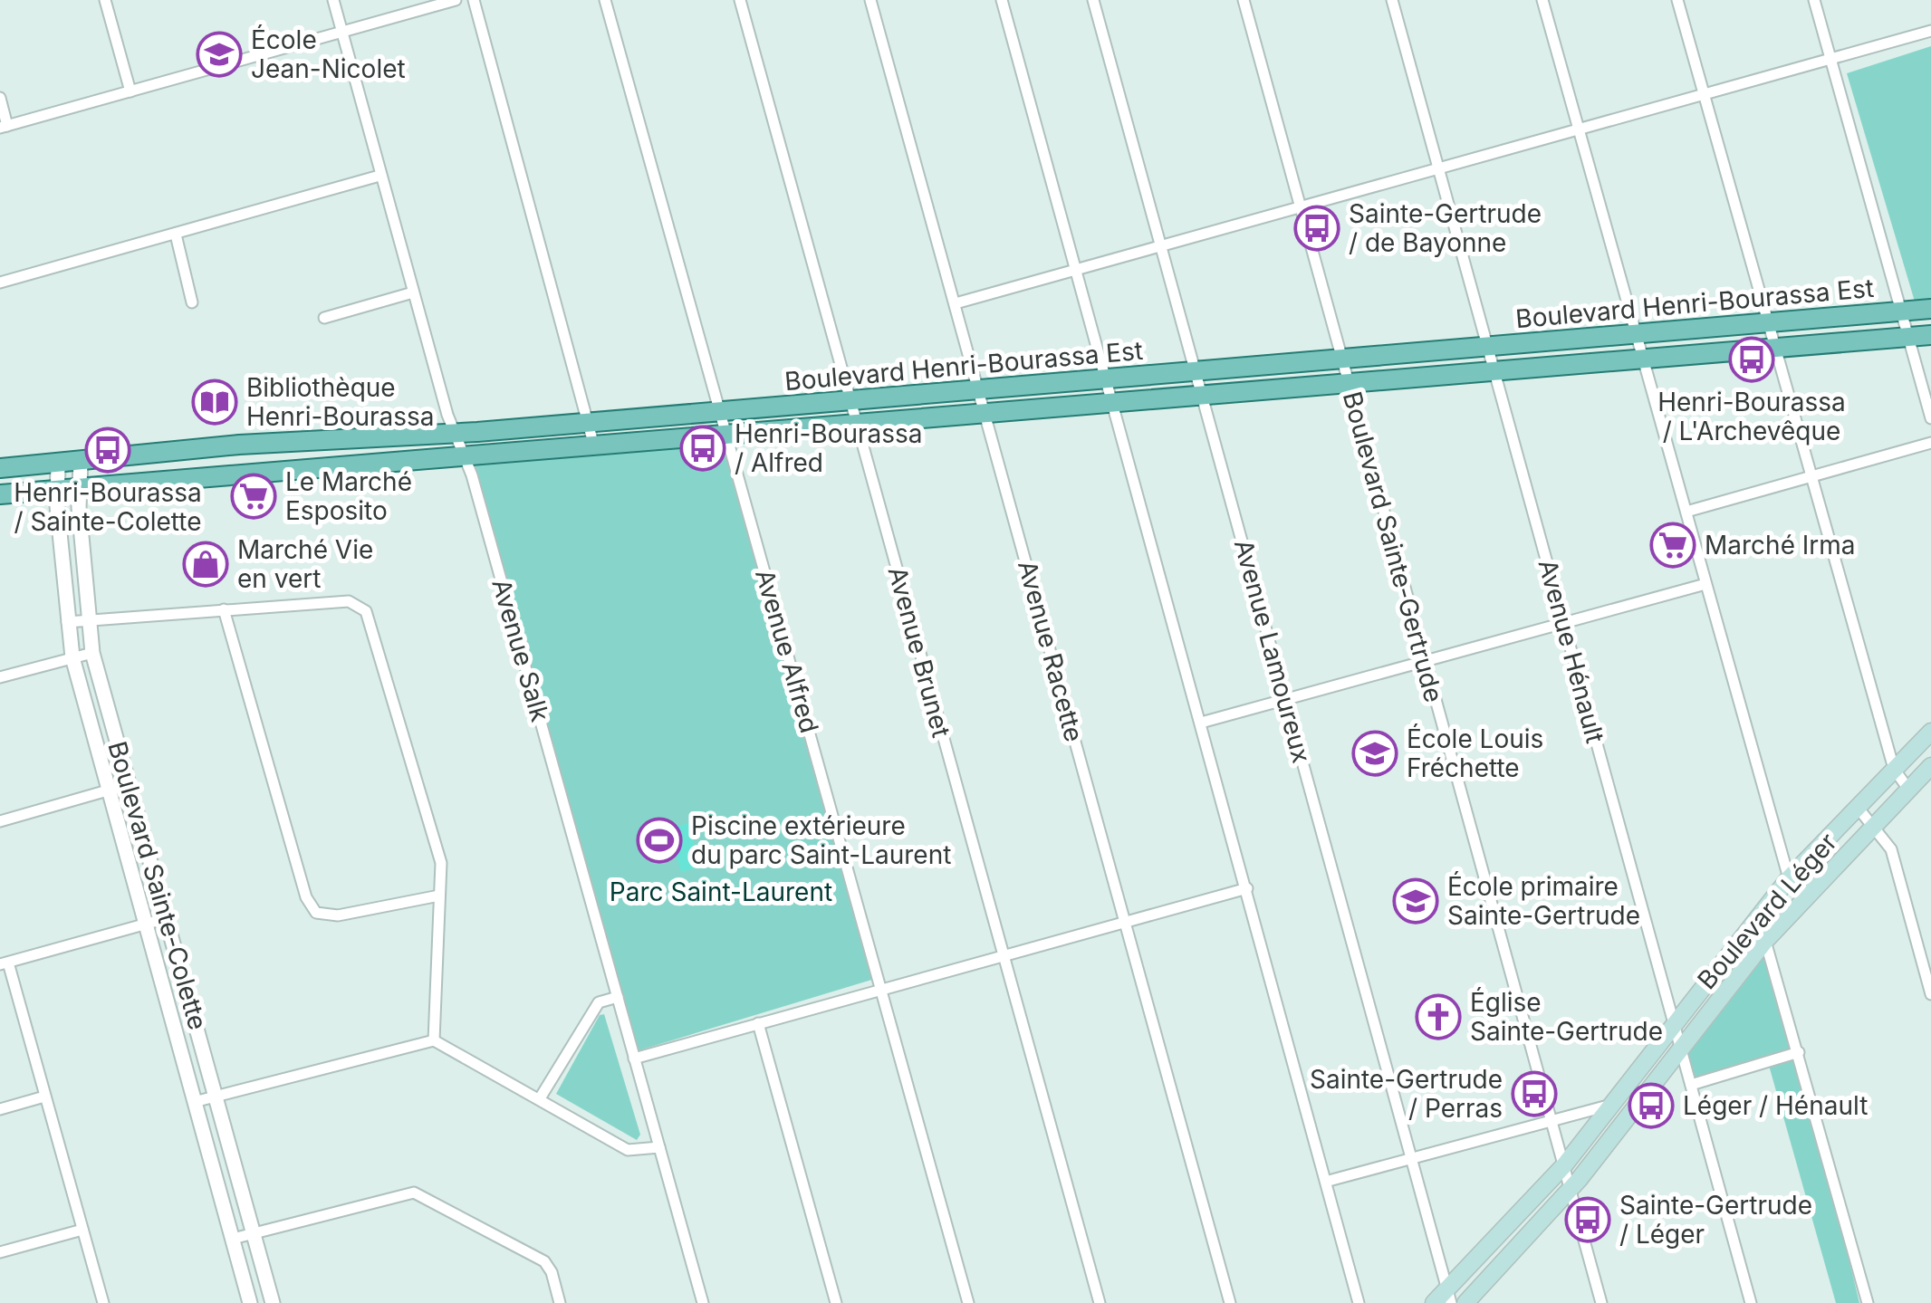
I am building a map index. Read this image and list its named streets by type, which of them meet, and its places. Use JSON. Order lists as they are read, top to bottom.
{
  "streets": {
    "main road": ["Boulevard Henri-Bourassa Est", "Boulevard Léger"],
    "street": [
      "Boulevard Sainte-Gertrude",
      "Avenue Salk",
      "Avenue Alfred",
      "Avenue Racette",
      "Avenue Lamoureux",
      "Avenue Hénault",
      "Avenue Brunet",
      "Boulevard Sainte-Colette"
    ]
  },
  "crossings": [
    ["Boulevard Henri-Bourassa Est", "Boulevard Sainte-Gertrude"],
    ["Boulevard Henri-Bourassa Est", "Avenue Salk"],
    ["Boulevard Henri-Bourassa Est", "Avenue Alfred"],
    ["Boulevard Henri-Bourassa Est", "Avenue Racette"],
    ["Boulevard Henri-Bourassa Est", "Avenue Lamoureux"],
    ["Boulevard Henri-Bourassa Est", "Avenue Hénault"],
    ["Boulevard Henri-Bourassa Est", "Avenue Brunet"],
    ["Boulevard Henri-Bourassa Est", "Boulevard Sainte-Colette"],
    ["Boulevard Sainte-Gertrude", "Boulevard Léger"],
    ["Avenue Lamoureux", "Boulevard Léger"],
    ["Avenue Hénault", "Boulevard Léger"]
  ],
  "parks": ["Parc Saint-Laurent"],
  "places": {
    "school or university": ["École Jean-Nicolet", "École Louis Fréchette", "École primaire Sainte-Gertrude"],
    "bus stop": [
      "Sainte-Gertrude / de Bayonne",
      "Henri-Bourassa / L'Archevêque",
      "Henri-Bourassa / Alfred",
      "Henri-Bourassa / Sainte-Colette",
      "Sainte-Gertrude / Perras",
      "Léger / Hénault",
      "Sainte-Gertrude / Léger"
    ],
    "library": ["Bibliothèque Henri-Bourassa"],
    "supermarket": ["Le Marché Esposito", "Marché Irma"],
    "shop": ["Marché Vie en vert"],
    "sports": ["Piscine extérieure du parc Saint-Laurent"],
    "church": ["Église Sainte-Gertrude"]
  }
}
